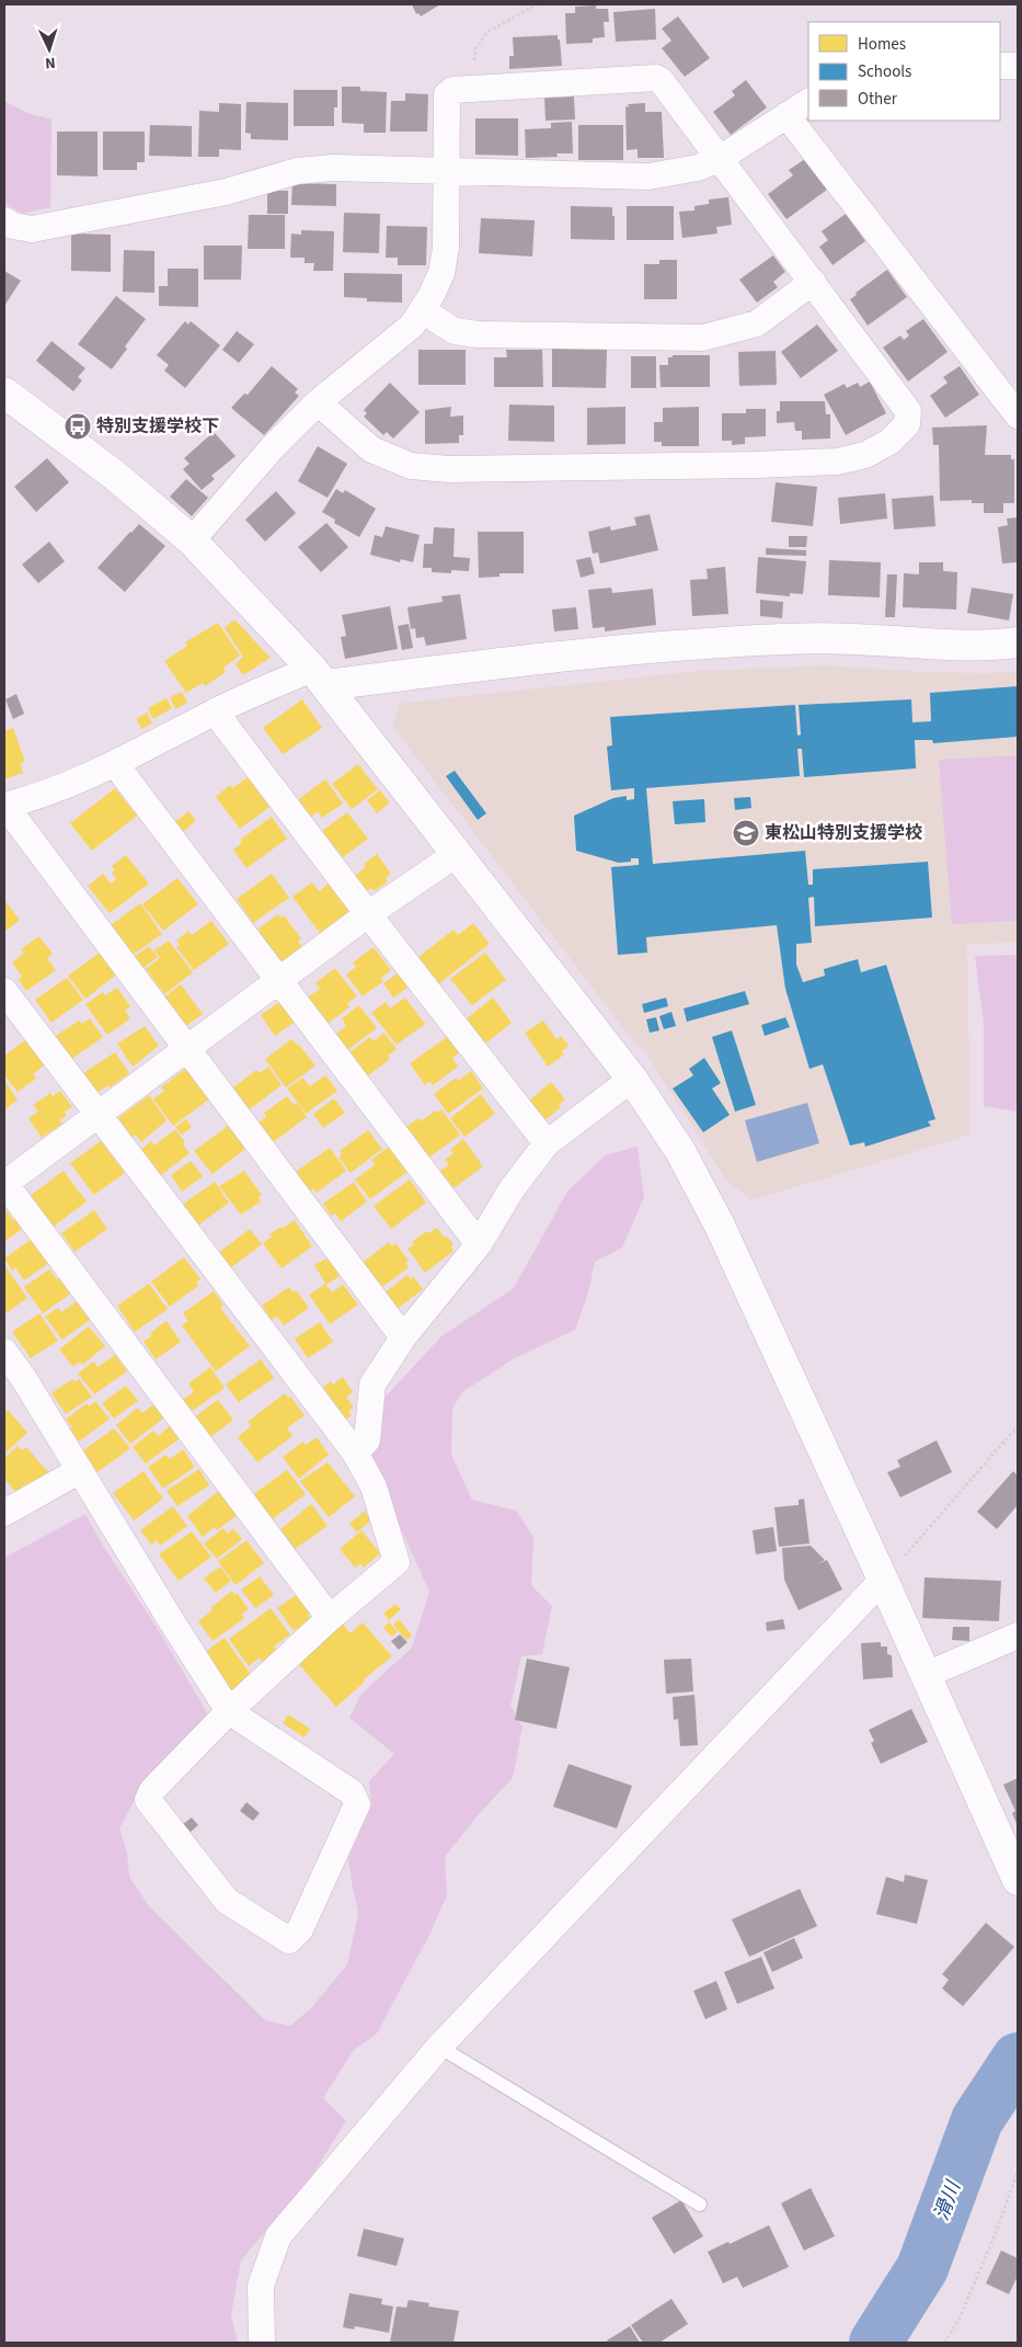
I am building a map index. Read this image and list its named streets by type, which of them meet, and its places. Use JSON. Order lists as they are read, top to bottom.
{
  "water": ["滑川"],
  "places": {
    "bus stop": ["特別支援学校下"],
    "school or university": ["東松山特別支援学校"]
  },
  "legend": ["Homes", "Schools", "Other"],
  "north": "bottom"
}
